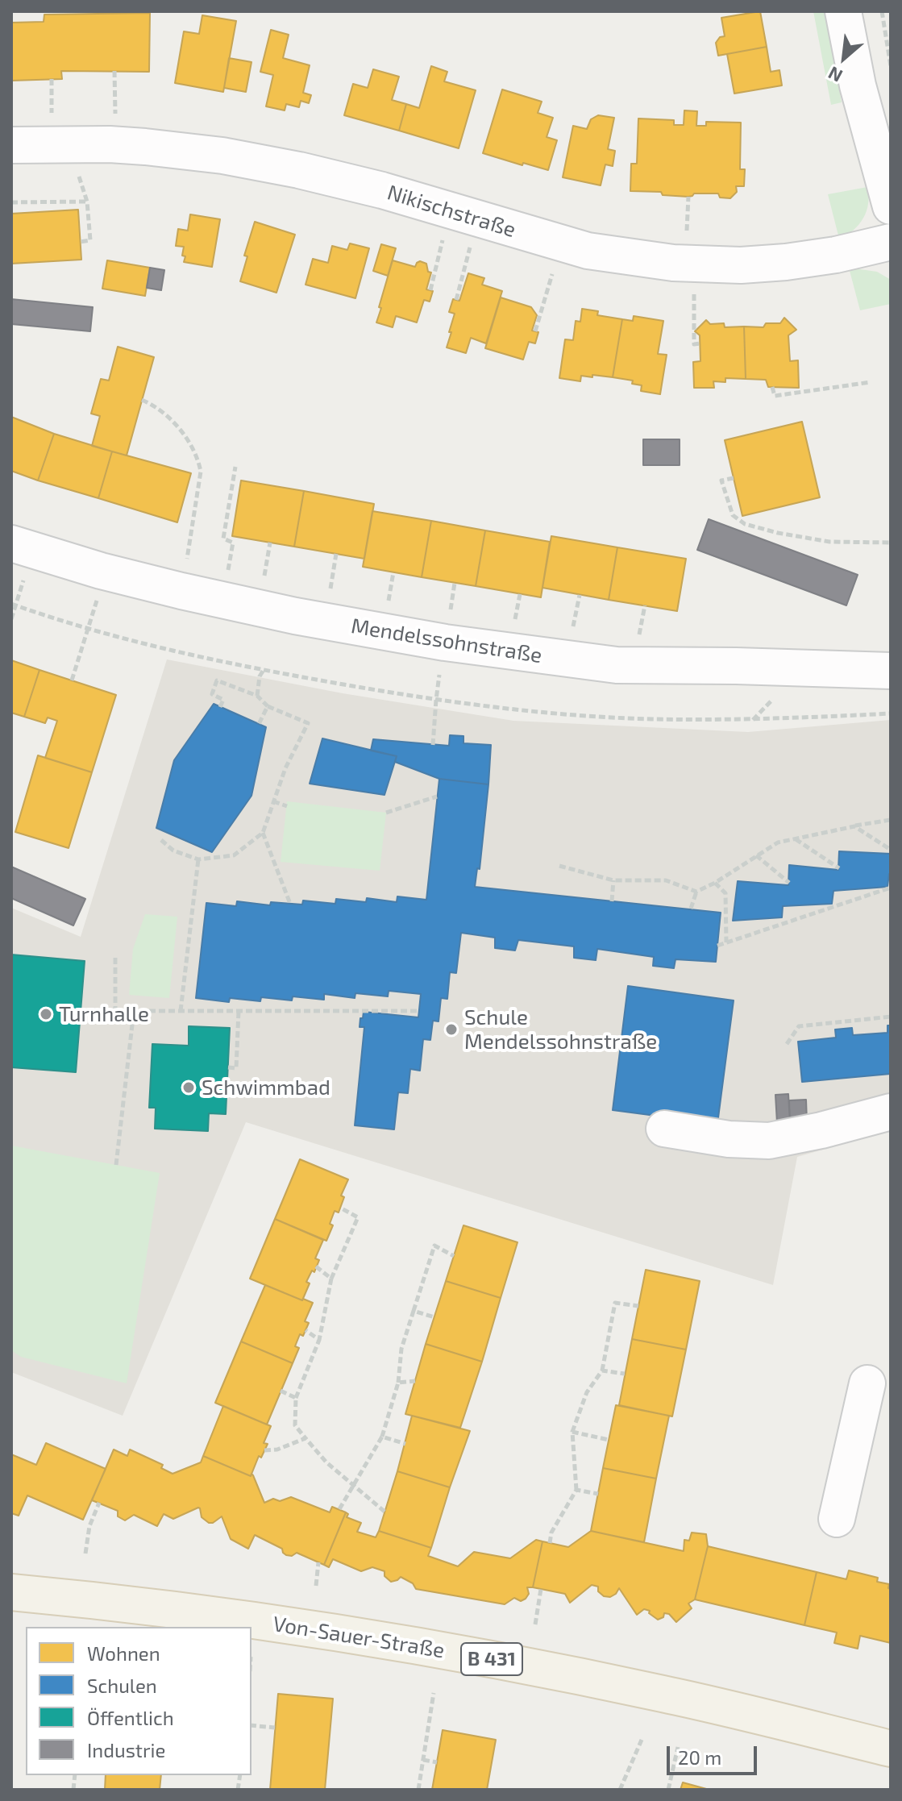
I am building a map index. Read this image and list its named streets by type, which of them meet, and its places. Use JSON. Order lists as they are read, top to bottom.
{
  "streets": {
    "main road": ["Von-Sauer-Straße", "B 431"],
    "street": ["Nikischstraße", "Mendelssohnstraße"]
  },
  "places": ["Turnhalle", "Schule Mendelssohnstraße", "Schwimmbad"],
  "legend": [
    "Wohnen",
    "Schulen",
    "Öffentlich",
    "Industrie"
  ],
  "scale_bar": "20 m",
  "north": "bottom left"
}
